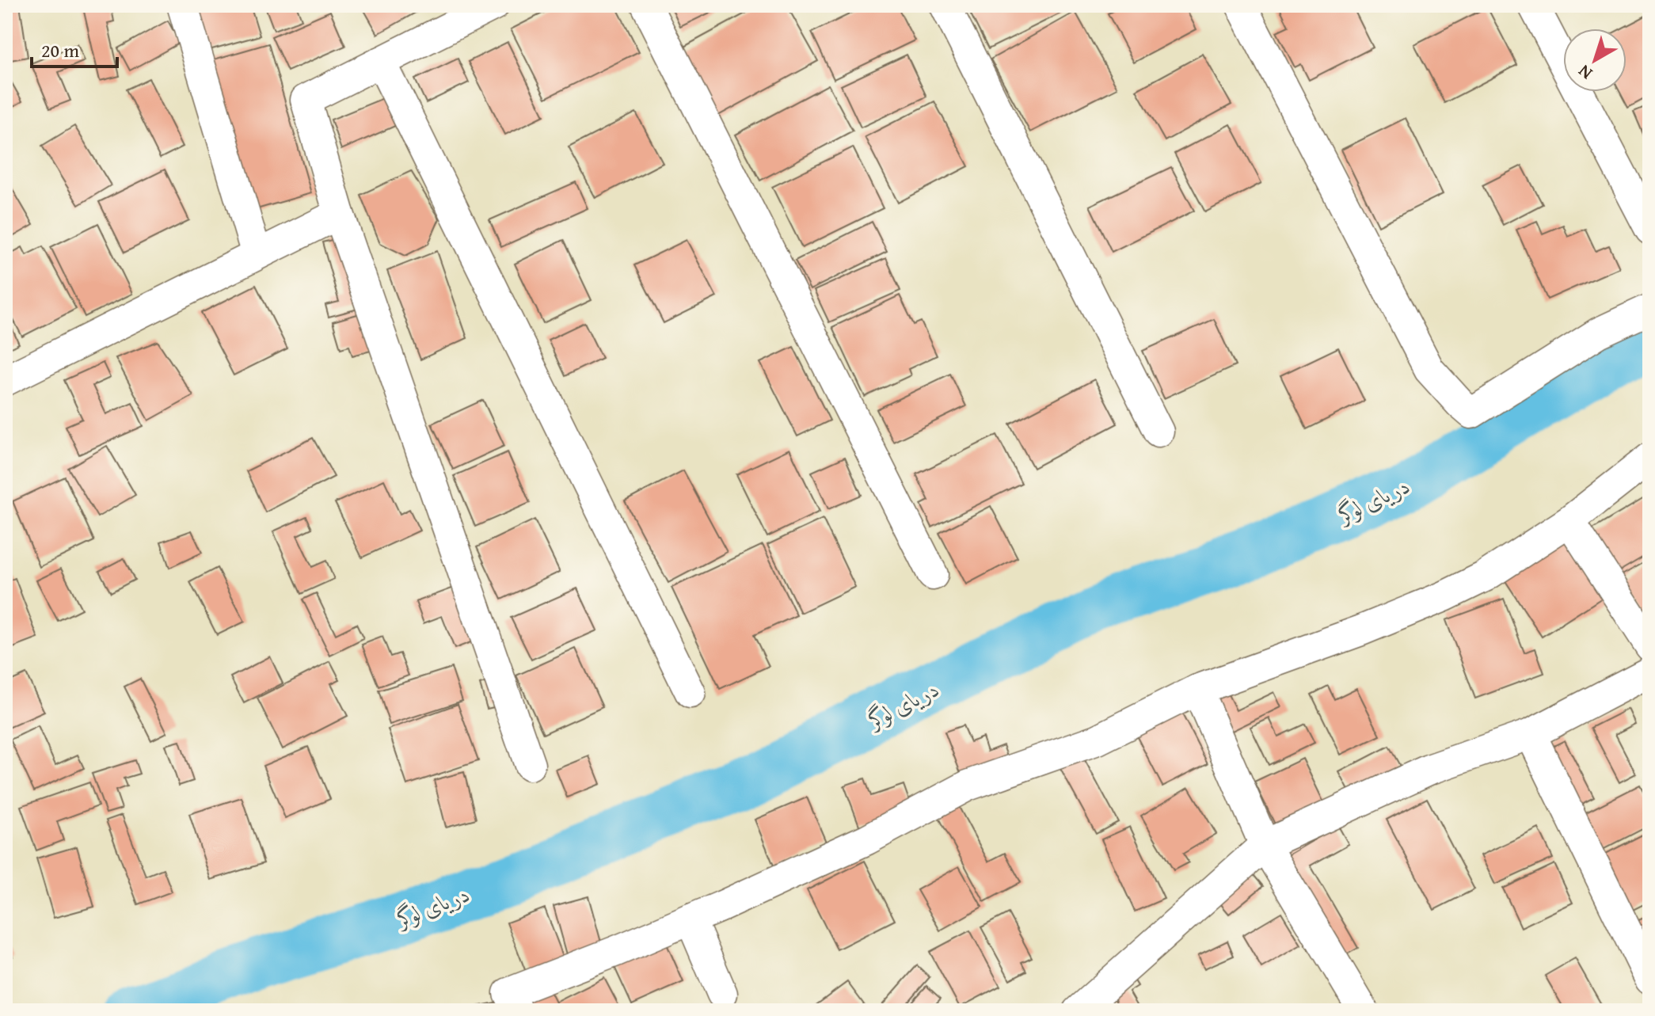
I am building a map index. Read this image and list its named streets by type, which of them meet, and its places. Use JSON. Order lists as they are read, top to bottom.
{
  "water": ["دریای لوگر"],
  "scale_bar": "20 m",
  "north": "bottom left"
}
